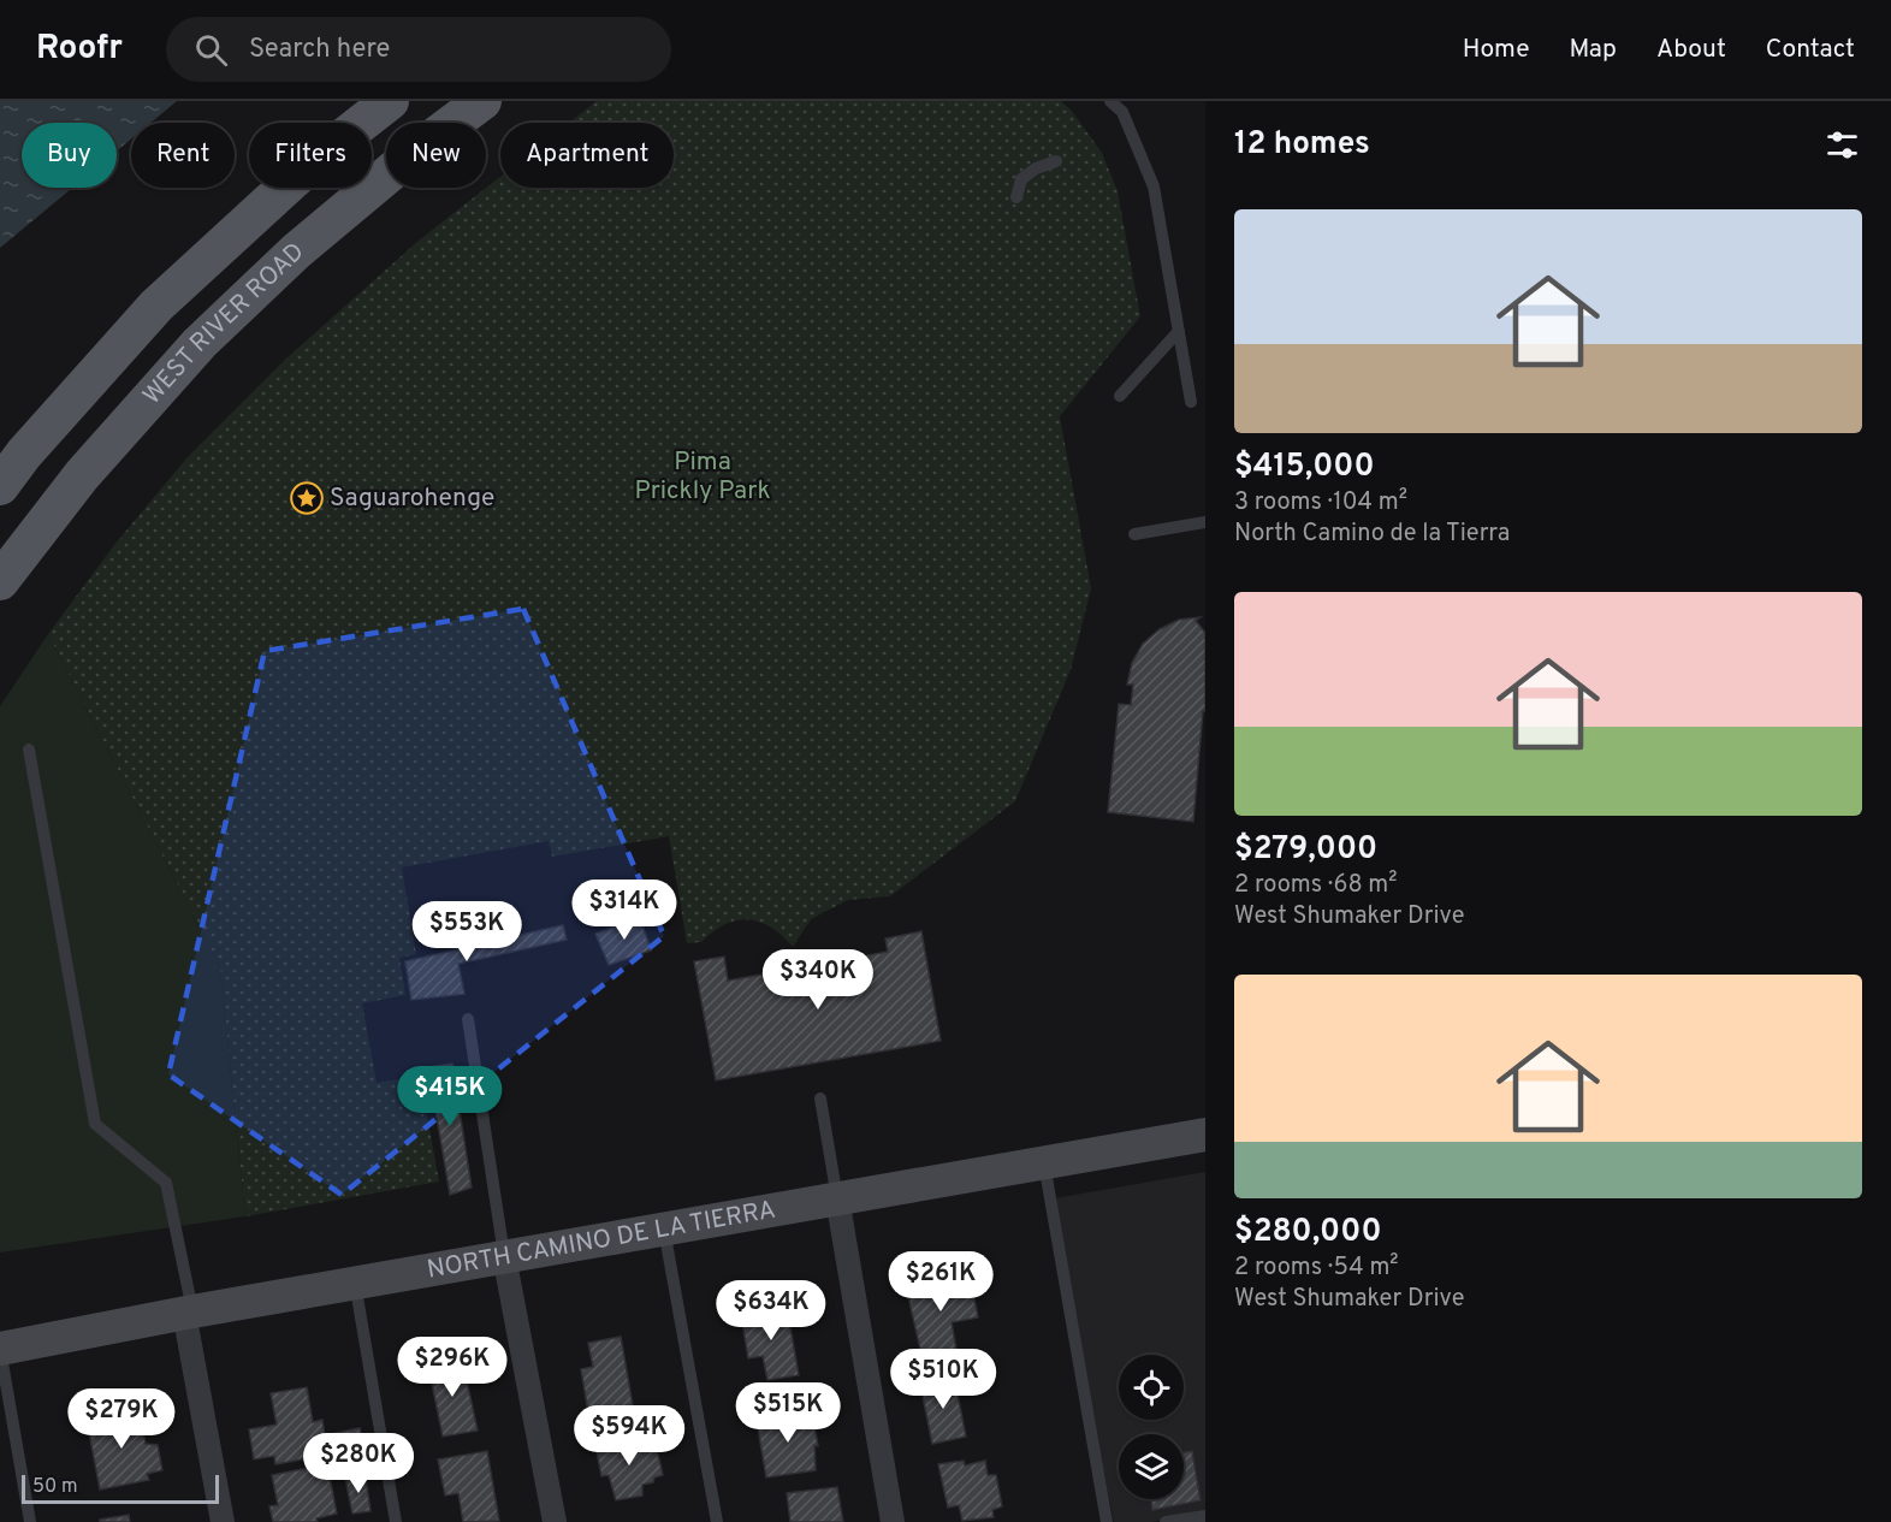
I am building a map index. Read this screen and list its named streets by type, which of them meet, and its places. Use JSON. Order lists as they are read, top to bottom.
{
  "streets": {
    "main road": ["WEST RIVER ROAD"],
    "street": ["NORTH CAMINO DE LA TIERRA"]
  },
  "parks": ["Pima Prickly Park"],
  "places": {
    "place": ["Saguarohenge"]
  },
  "scale_bar": "50 m",
  "page": {
    "header": "Roofr",
    "search": "Search here",
    "nav": [
      "Home",
      "Map",
      "About",
      "Contact"
    ],
    "heading": "12 homes",
    "chip": [
      "Buy",
      "Rent",
      "Filters",
      "New",
      "Apartment"
    ],
    "list": [
      {
        "name": "$415,000",
        "note": "3 rooms · 104 m² · North Camino de la Tierra"
      },
      {
        "name": "$279,000",
        "note": "2 rooms · 68 m² · West Shumaker Drive"
      },
      {
        "name": "$280,000",
        "note": "2 rooms · 54 m² · West Shumaker Drive"
      }
    ],
    "price": [
      "$314K",
      "$553K",
      "$340K",
      "$415K",
      "$261K",
      "$634K",
      "$296K",
      "$510K",
      "$515K",
      "$279K",
      "$594K",
      "$280K"
    ],
    "scale": "50 m"
  }
}
